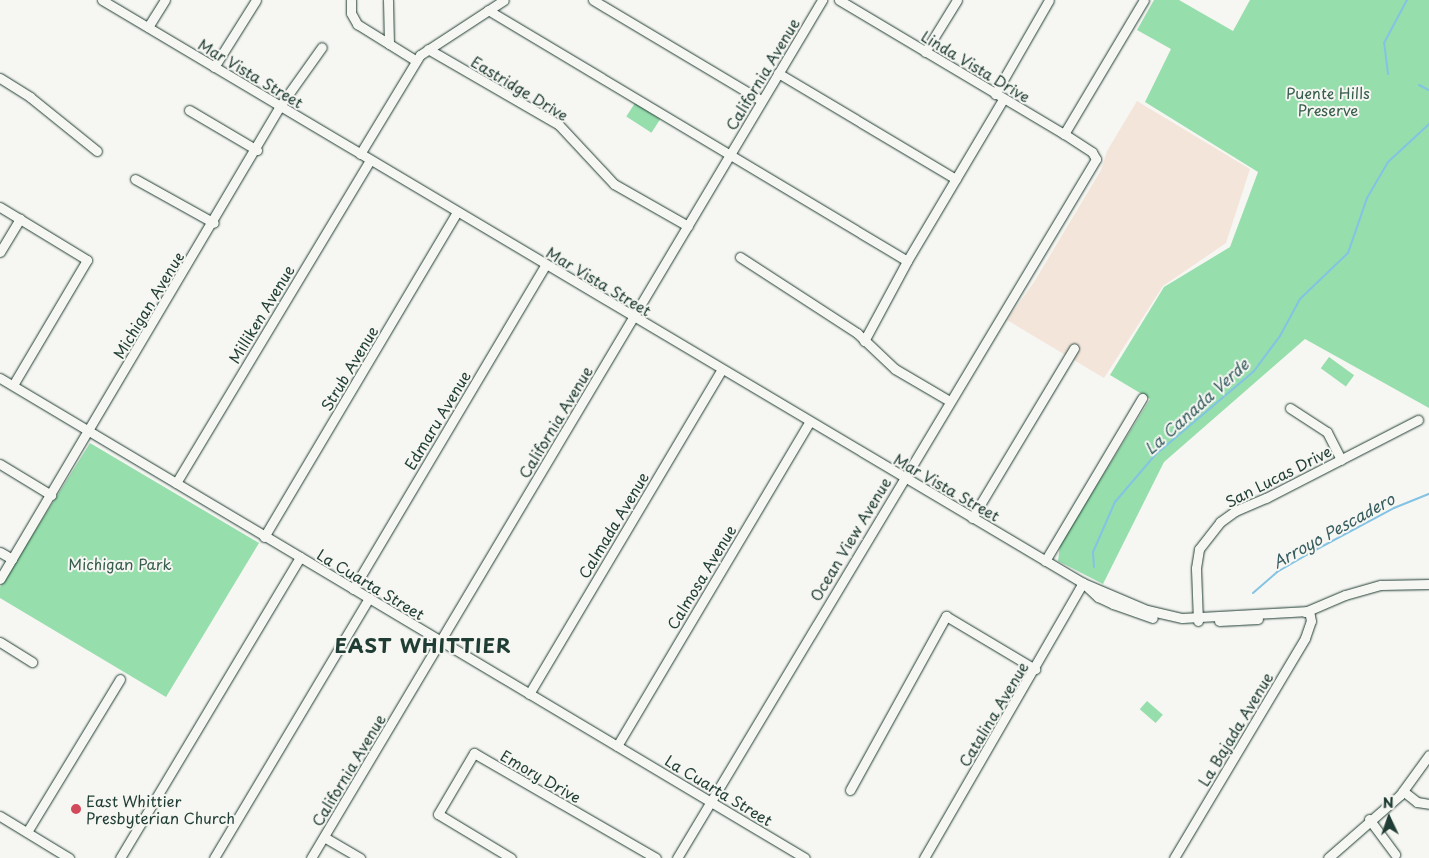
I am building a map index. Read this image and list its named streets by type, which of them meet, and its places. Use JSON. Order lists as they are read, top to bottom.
{
  "streets": {
    "street": [
      "Linda Vista Drive",
      "Mar Vista Street",
      "California Avenue",
      "Eastridge Drive",
      "Michigan Avenue",
      "Milliken Avenue",
      "Strub Avenue",
      "Edmaru Avenue",
      "San Lucas Drive",
      "Calmada Avenue",
      "Ocean View Avenue",
      "Calmosa Avenue",
      "La Cuarta Street",
      "Catalina Avenue",
      "La Bajada Avenue",
      "Emory Drive"
    ]
  },
  "crossings": [
    ["Linda Vista Drive", "Ocean View Avenue"],
    ["Mar Vista Street", "California Avenue"],
    ["Mar Vista Street", "Michigan Avenue"],
    ["Mar Vista Street", "Milliken Avenue"],
    ["Mar Vista Street", "Strub Avenue"],
    ["Mar Vista Street", "Edmaru Avenue"],
    ["Mar Vista Street", "San Lucas Drive"],
    ["Mar Vista Street", "Calmada Avenue"],
    ["Mar Vista Street", "Ocean View Avenue"],
    ["Mar Vista Street", "Calmosa Avenue"],
    ["Mar Vista Street", "Catalina Avenue"],
    ["Mar Vista Street", "La Bajada Avenue"],
    ["California Avenue", "Eastridge Drive"],
    ["California Avenue", "La Cuarta Street"],
    ["Michigan Avenue", "La Cuarta Street"],
    ["Milliken Avenue", "La Cuarta Street"],
    ["Strub Avenue", "La Cuarta Street"],
    ["Edmaru Avenue", "La Cuarta Street"],
    ["Calmada Avenue", "La Cuarta Street"],
    ["Ocean View Avenue", "La Cuarta Street"],
    ["Calmosa Avenue", "La Cuarta Street"]
  ],
  "districts": ["EAST WHITTIER"],
  "water": ["La Canada Verde", "Arroyo Pescadero"],
  "parks": ["Puente Hills Preserve", "Michigan Park"],
  "places": ["East Whittier Presbyterian Church"],
  "north": "top"
}
